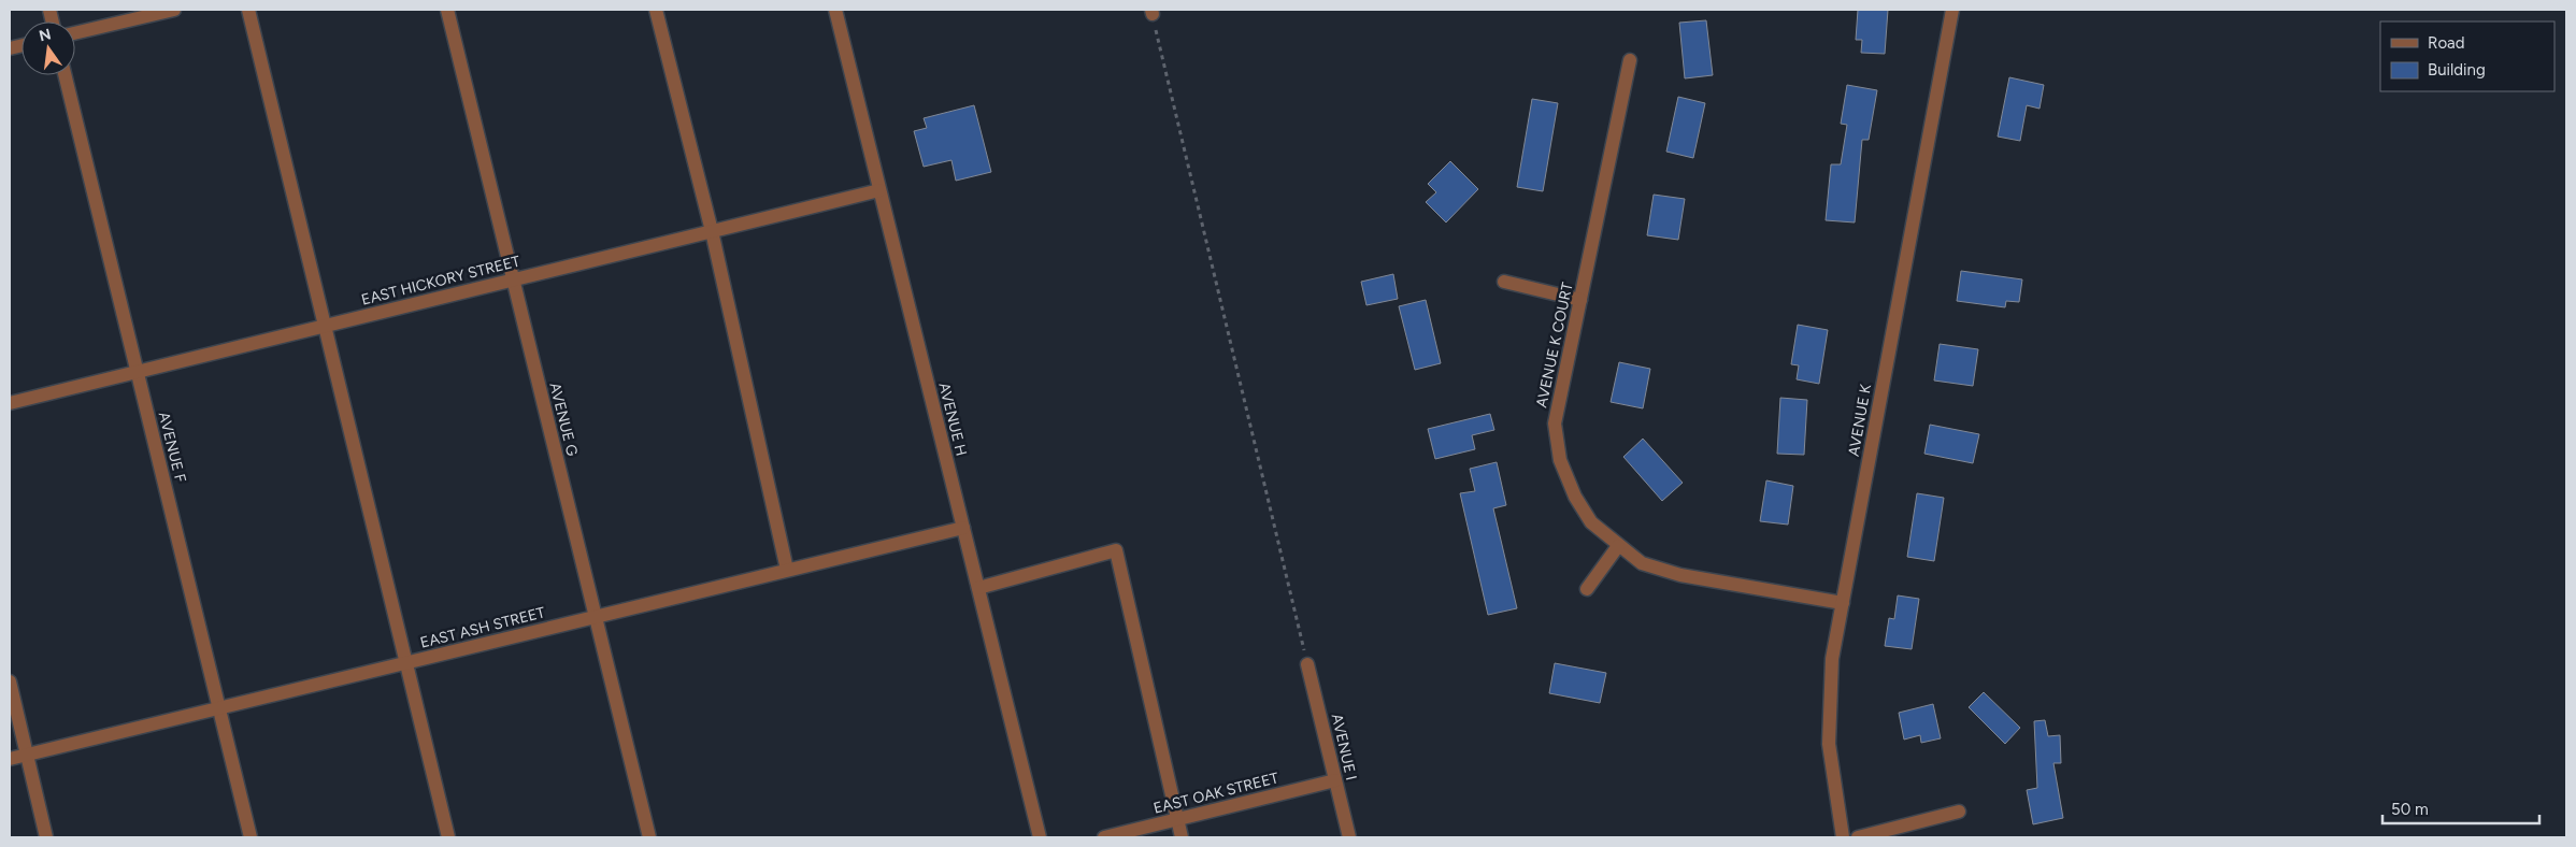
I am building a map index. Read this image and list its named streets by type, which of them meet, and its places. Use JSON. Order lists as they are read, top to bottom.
{
  "streets": {
    "street": [
      "EAST HICKORY STREET",
      "AVENUE K COURT",
      "AVENUE G",
      "AVENUE H",
      "AVENUE K",
      "AVENUE F",
      "EAST ASH STREET",
      "AVENUE I",
      "EAST OAK STREET"
    ]
  },
  "crossings": [
    ["EAST HICKORY STREET", "AVENUE G"],
    ["EAST HICKORY STREET", "AVENUE H"],
    ["EAST HICKORY STREET", "AVENUE F"],
    ["AVENUE K COURT", "AVENUE K"],
    ["AVENUE G", "EAST ASH STREET"],
    ["AVENUE H", "EAST ASH STREET"],
    ["AVENUE F", "EAST ASH STREET"],
    ["AVENUE I", "EAST OAK STREET"]
  ],
  "legend": ["Road", "Building"],
  "scale_bar": "50 m",
  "north": "top"
}
